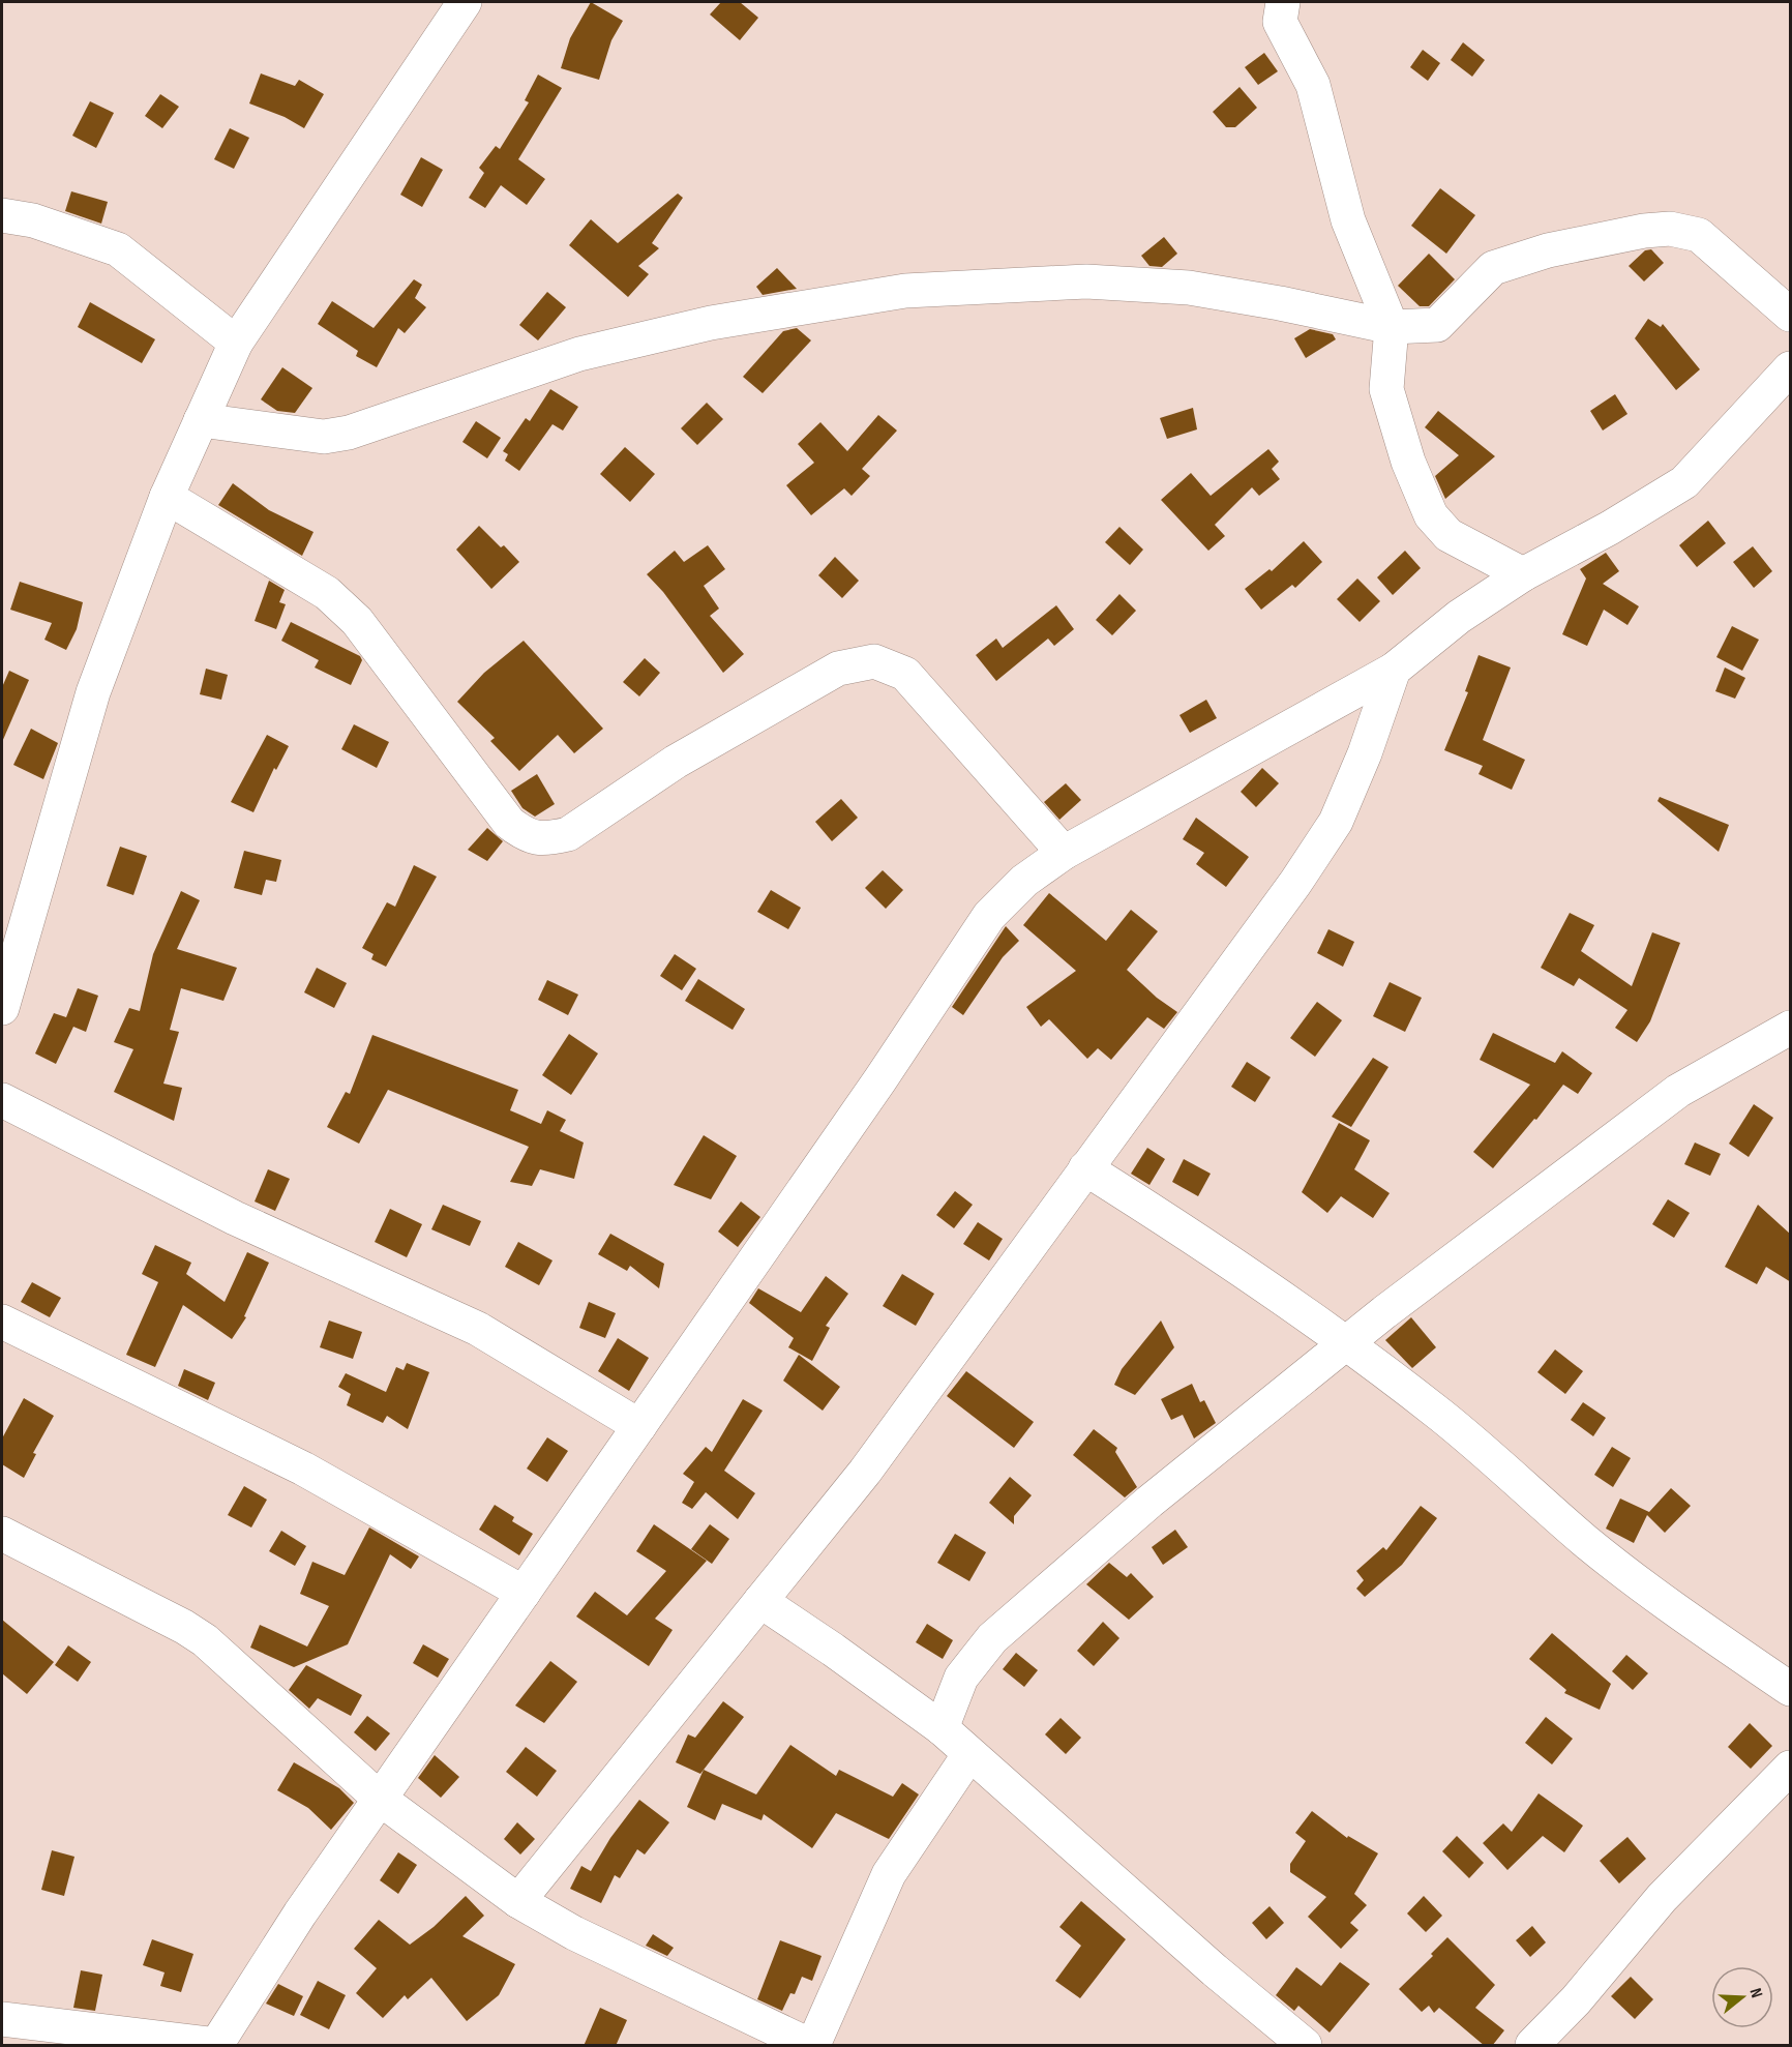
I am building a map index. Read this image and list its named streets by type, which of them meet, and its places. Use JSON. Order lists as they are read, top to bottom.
{
  "north": "right"
}
